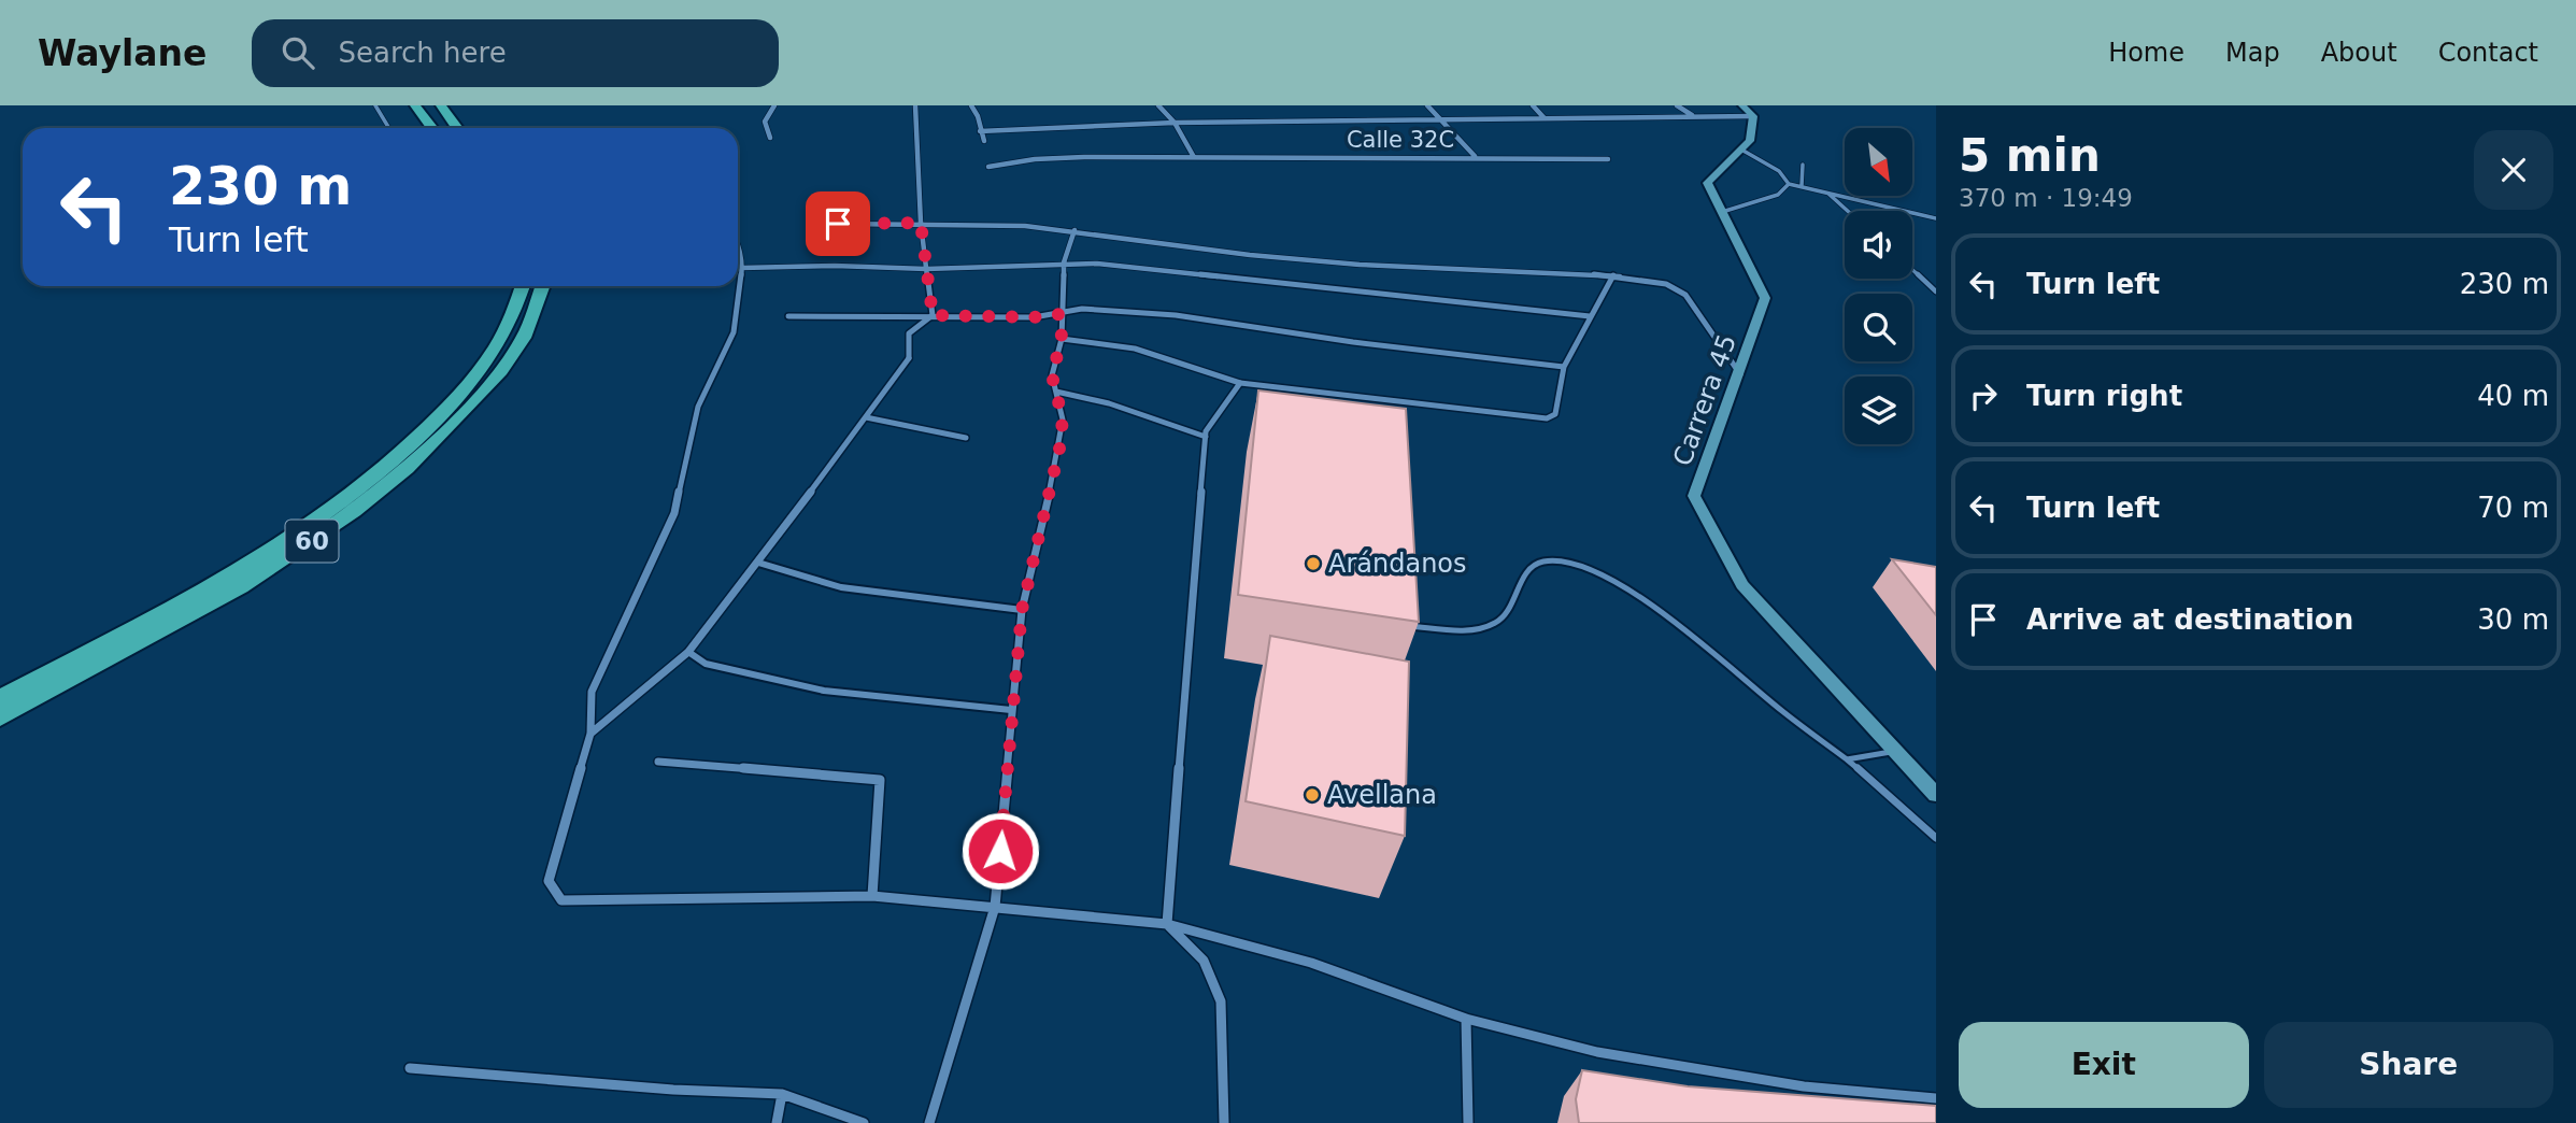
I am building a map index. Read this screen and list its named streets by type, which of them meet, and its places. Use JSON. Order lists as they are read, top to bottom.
{
  "streets": {
    "highway": ["60"],
    "main road": ["Carrera 45"],
    "street": ["Calle 32C"]
  },
  "places": ["Arándanos", "Avellana"],
  "north": "bottom right",
  "page": {
    "header": "Waylane",
    "search": "Search here",
    "nav": [
      "Home",
      "Map",
      "About",
      "Contact"
    ],
    "heading": ["5 min", "370 m · 19:49"],
    "turn": ["230 m", "Turn left"],
    "list": [
      {
        "name": "Turn left",
        "value": "230 m"
      },
      {
        "name": "Turn right",
        "value": "40 m"
      },
      {
        "name": "Turn left",
        "value": "70 m"
      },
      {
        "name": "Arrive at destination",
        "value": "30 m"
      }
    ],
    "buttons": ["Exit", "Share"]
  }
}
